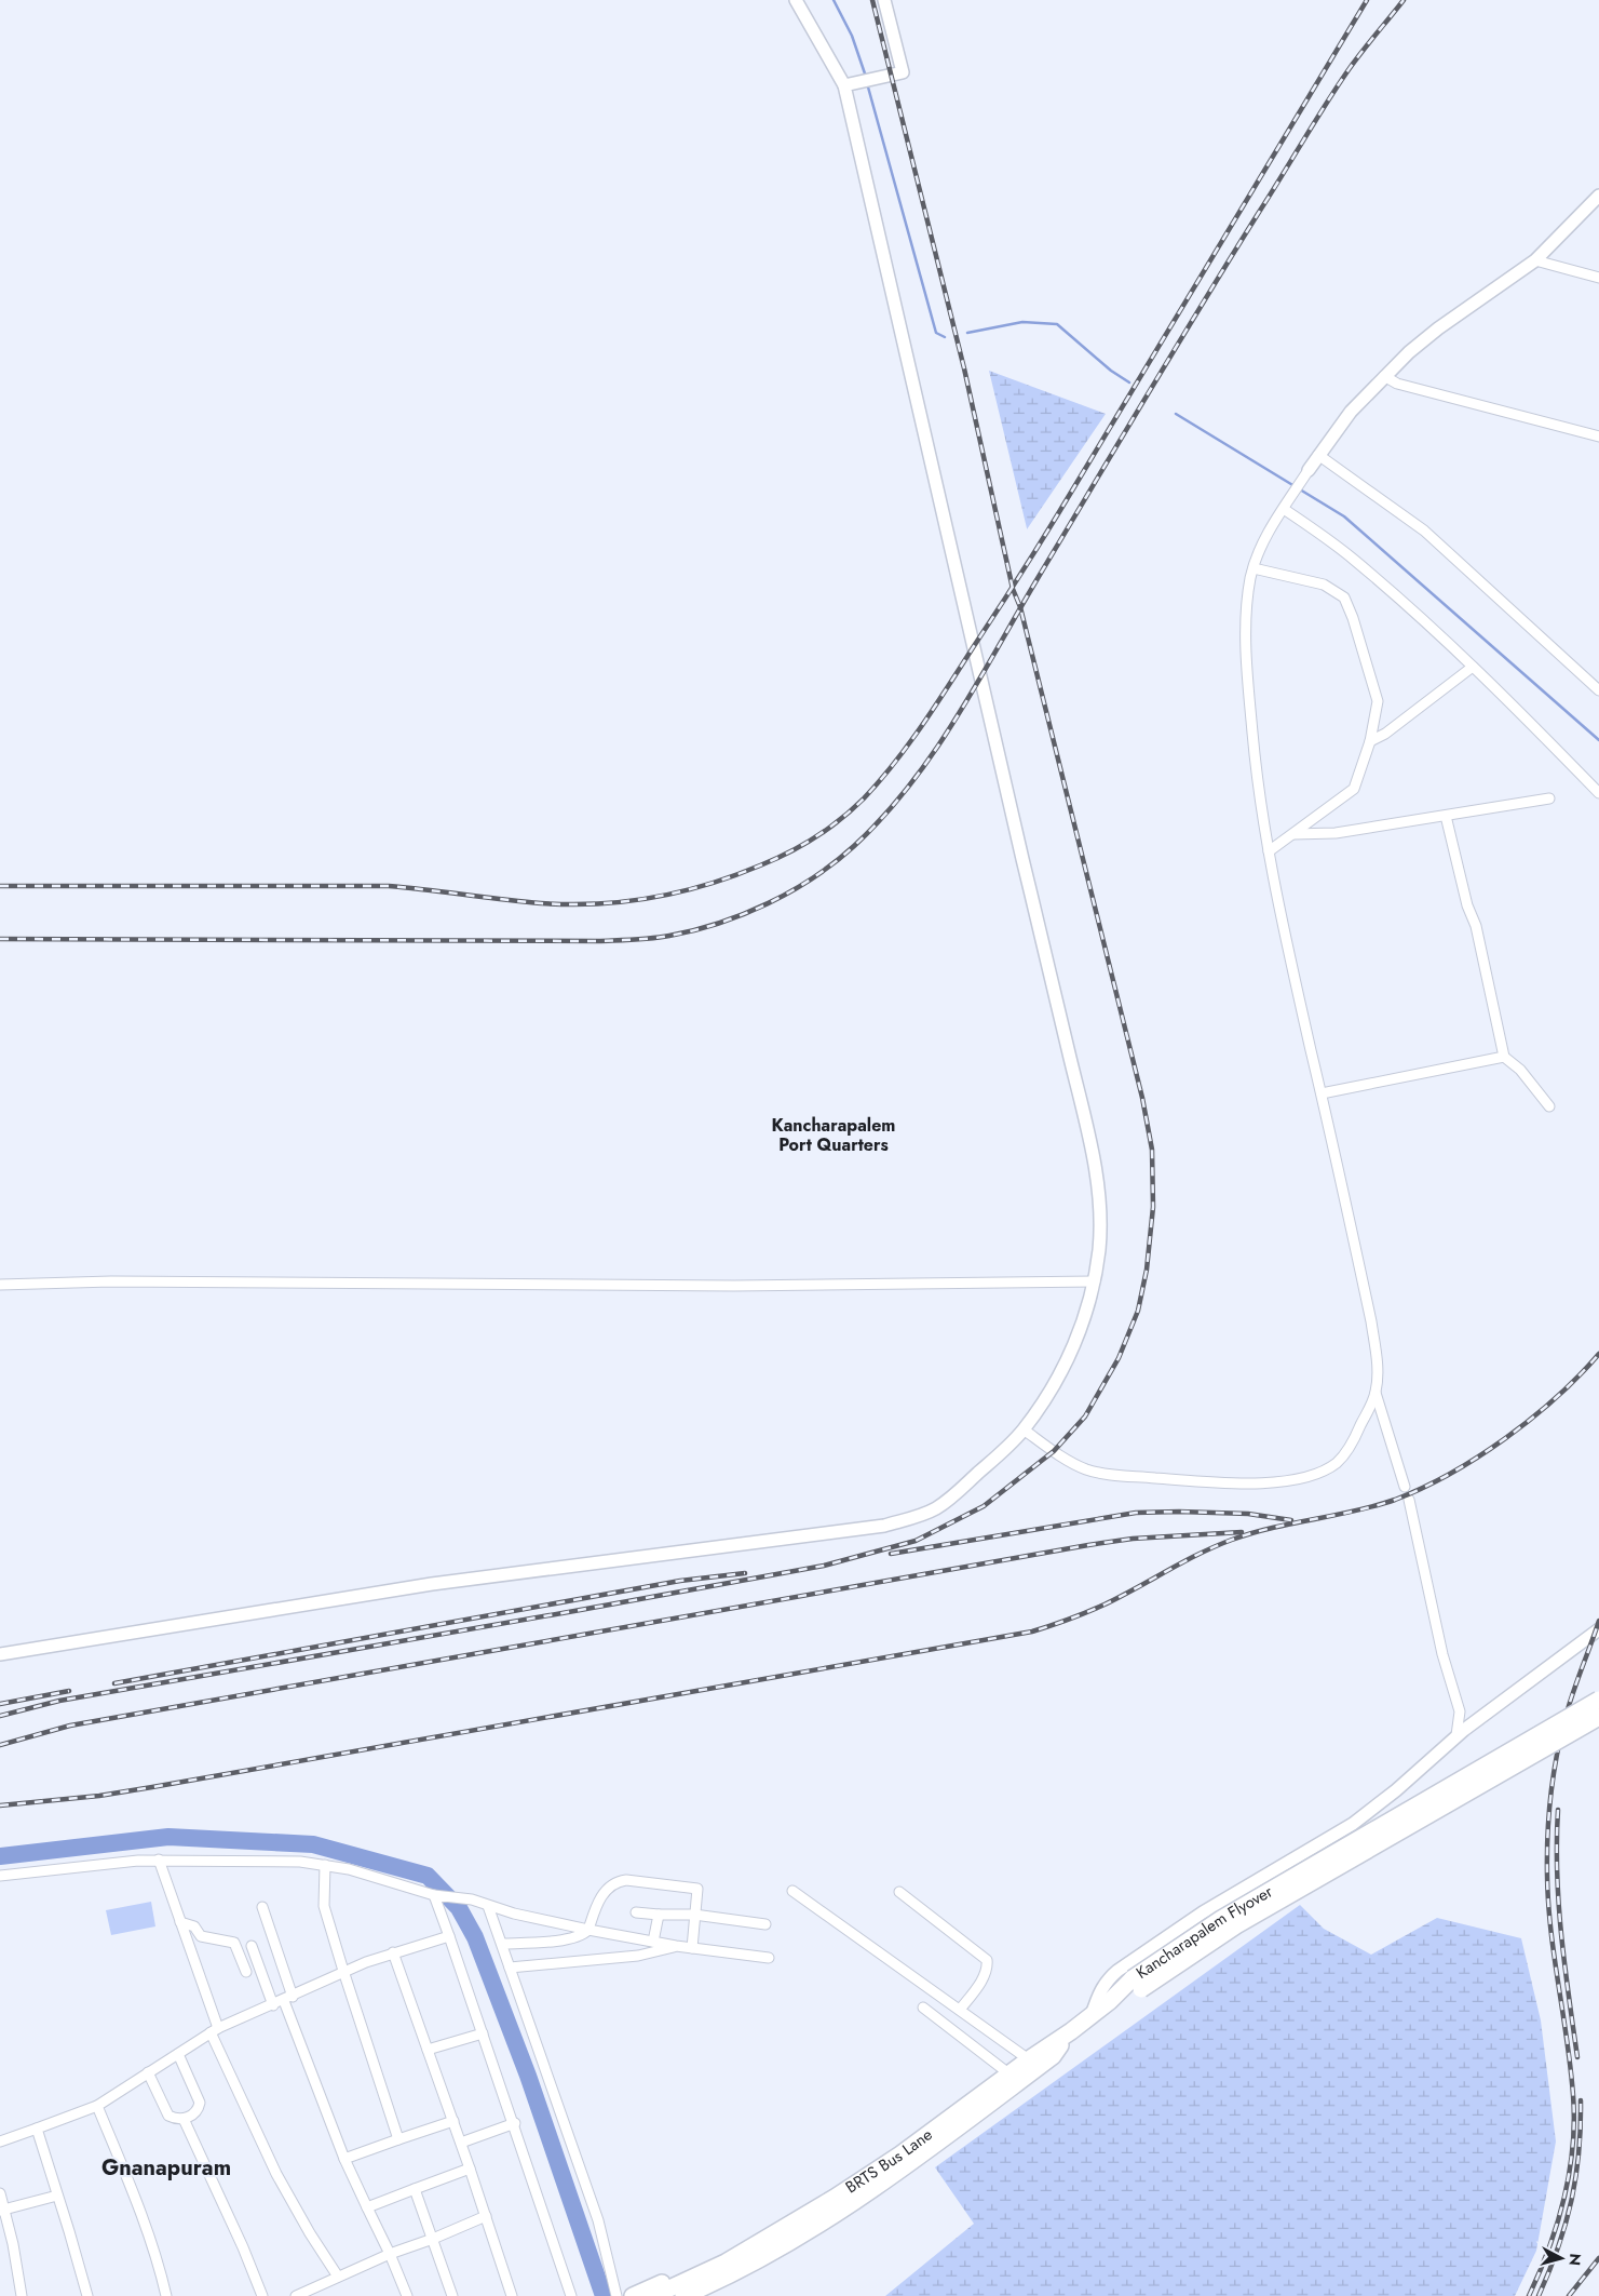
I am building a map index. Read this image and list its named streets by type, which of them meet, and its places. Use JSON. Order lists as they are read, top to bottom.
{
  "streets": {
    "main road": ["Kancharapalem Flyover", "BRTS Bus Lane"]
  },
  "crossings": [
    ["Kancharapalem Flyover", "BRTS Bus Lane"]
  ],
  "districts": ["Kancharapalem Port Quarters", "Gnanapuram"],
  "north": "right"
}
